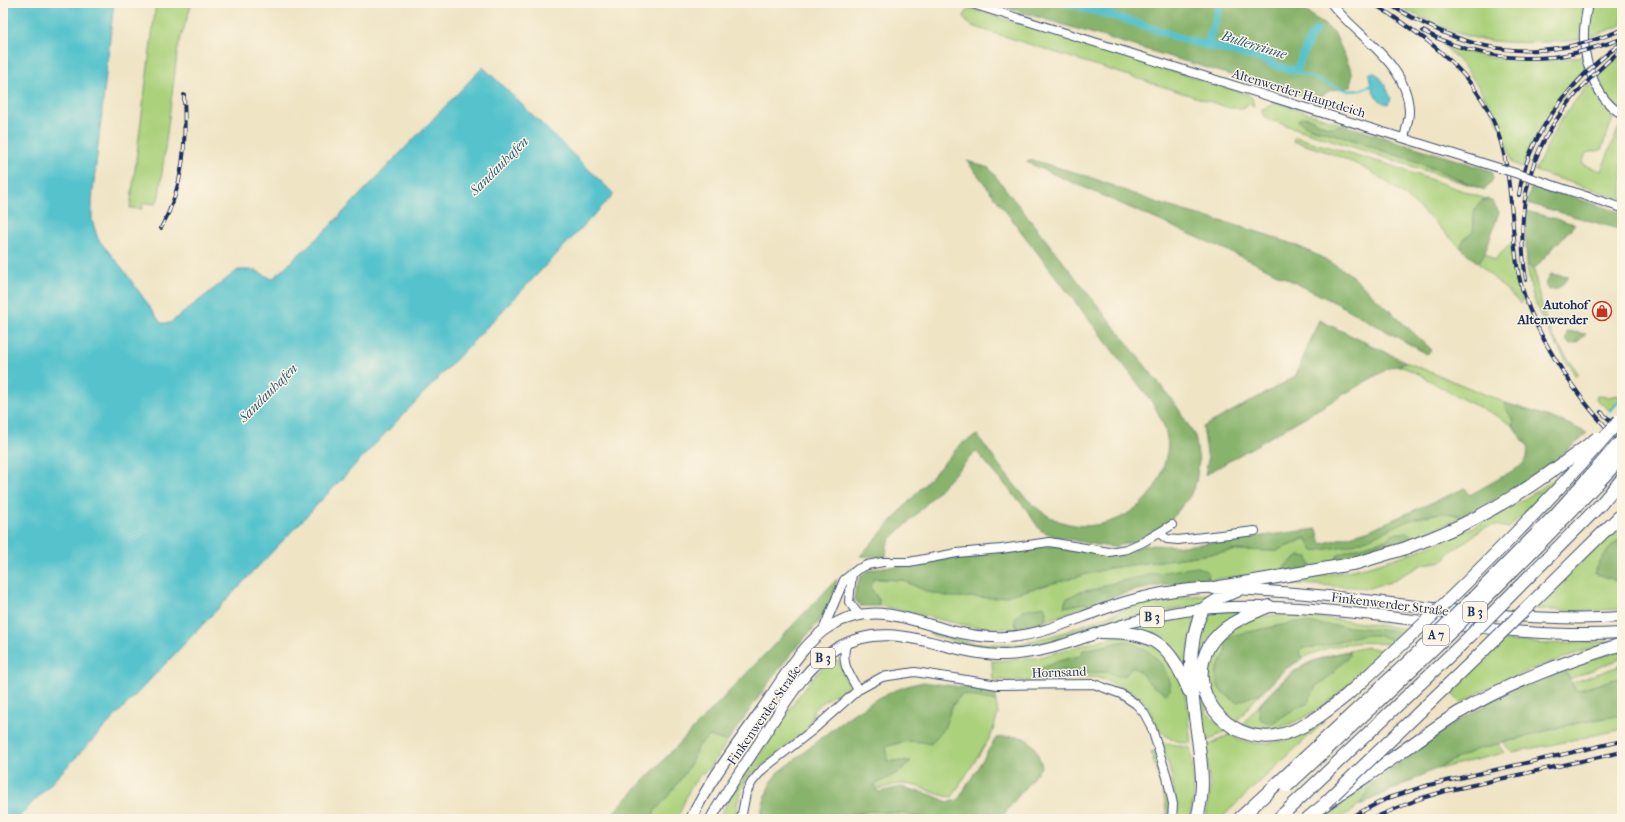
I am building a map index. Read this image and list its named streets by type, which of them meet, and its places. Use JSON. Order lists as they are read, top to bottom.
{
  "streets": {
    "highway": ["A 7"],
    "main road": ["Finkenwerder Straße", "B 3"],
    "street": ["Altenwerder Hauptdeich", "Hornsand"]
  },
  "water": ["Bullerrinne", "Sandauhafen"],
  "places": {
    "shop": ["Autohof Altenwerder"]
  }
}
